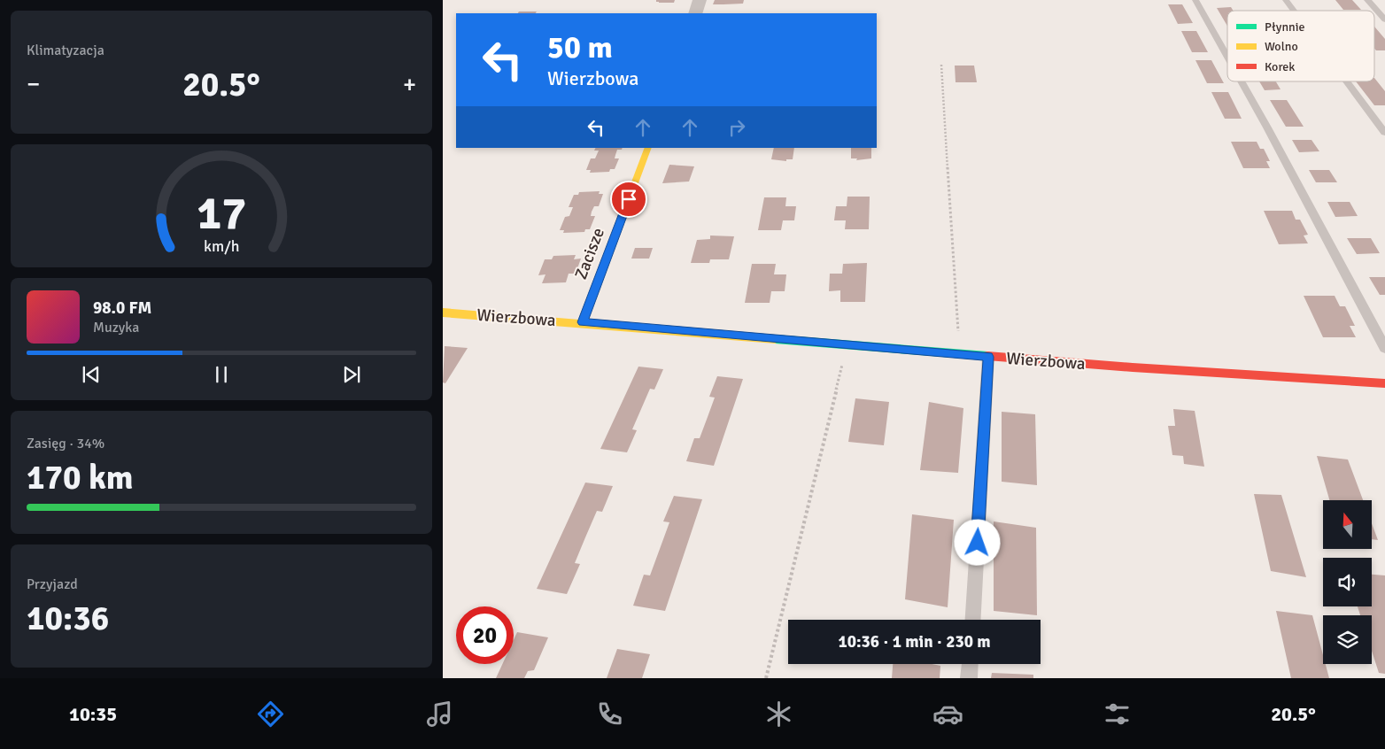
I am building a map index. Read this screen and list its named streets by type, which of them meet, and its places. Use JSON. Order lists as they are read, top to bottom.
{
  "streets": {
    "street": ["Zacisze", "Wierzbowa"]
  },
  "crossings": [
    ["Zacisze", "Wierzbowa"]
  ],
  "legend": ["Płynnie", "Wolno", "Korek"],
  "north": "top",
  "page": {
    "tile": [
      "Klimatyzacja",
      ["Zasięg · 34%", "170 km"],
      ["Przyjazd", "10:36"]
    ],
    "turn": ["50 m", "Wierzbowa"],
    "heat": ["−", "20.5°", "+"],
    "song": ["98.0 FM", "Muzyka"],
    "limit": "20",
    "trip": "10:36 · 1 min · 230 m",
    "tabs": ["10:35", "20.5°"],
    "gauge": ["17", "km/h"]
  }
}
